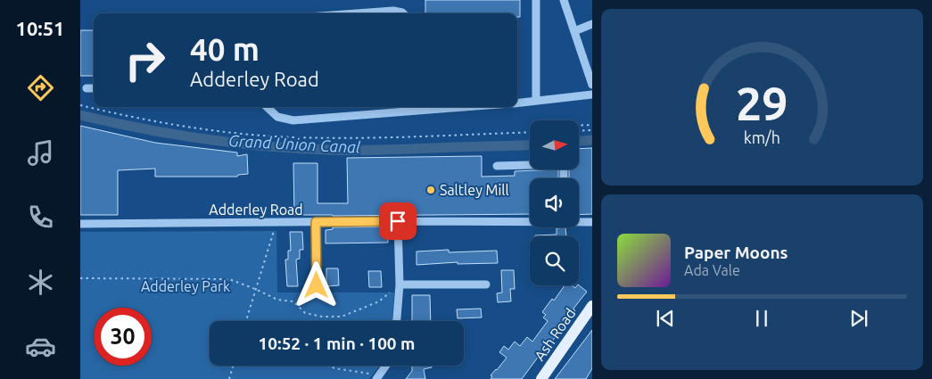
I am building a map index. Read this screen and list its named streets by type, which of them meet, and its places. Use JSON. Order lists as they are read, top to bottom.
{
  "streets": {
    "main road": ["Ash Road"],
    "street": ["Adderley Road"]
  },
  "water": ["Grand Union Canal"],
  "parks": ["Adderley Park"],
  "places": ["Saltley Mill"],
  "north": "right",
  "page": {
    "tabs": "10:51",
    "turn": ["40 m", "Adderley Road"],
    "song": ["Paper Moons", "Ada Vale"],
    "limit": "30",
    "trip": "10:52 · 1 min · 100 m",
    "gauge": ["29", "km/h"]
  }
}
